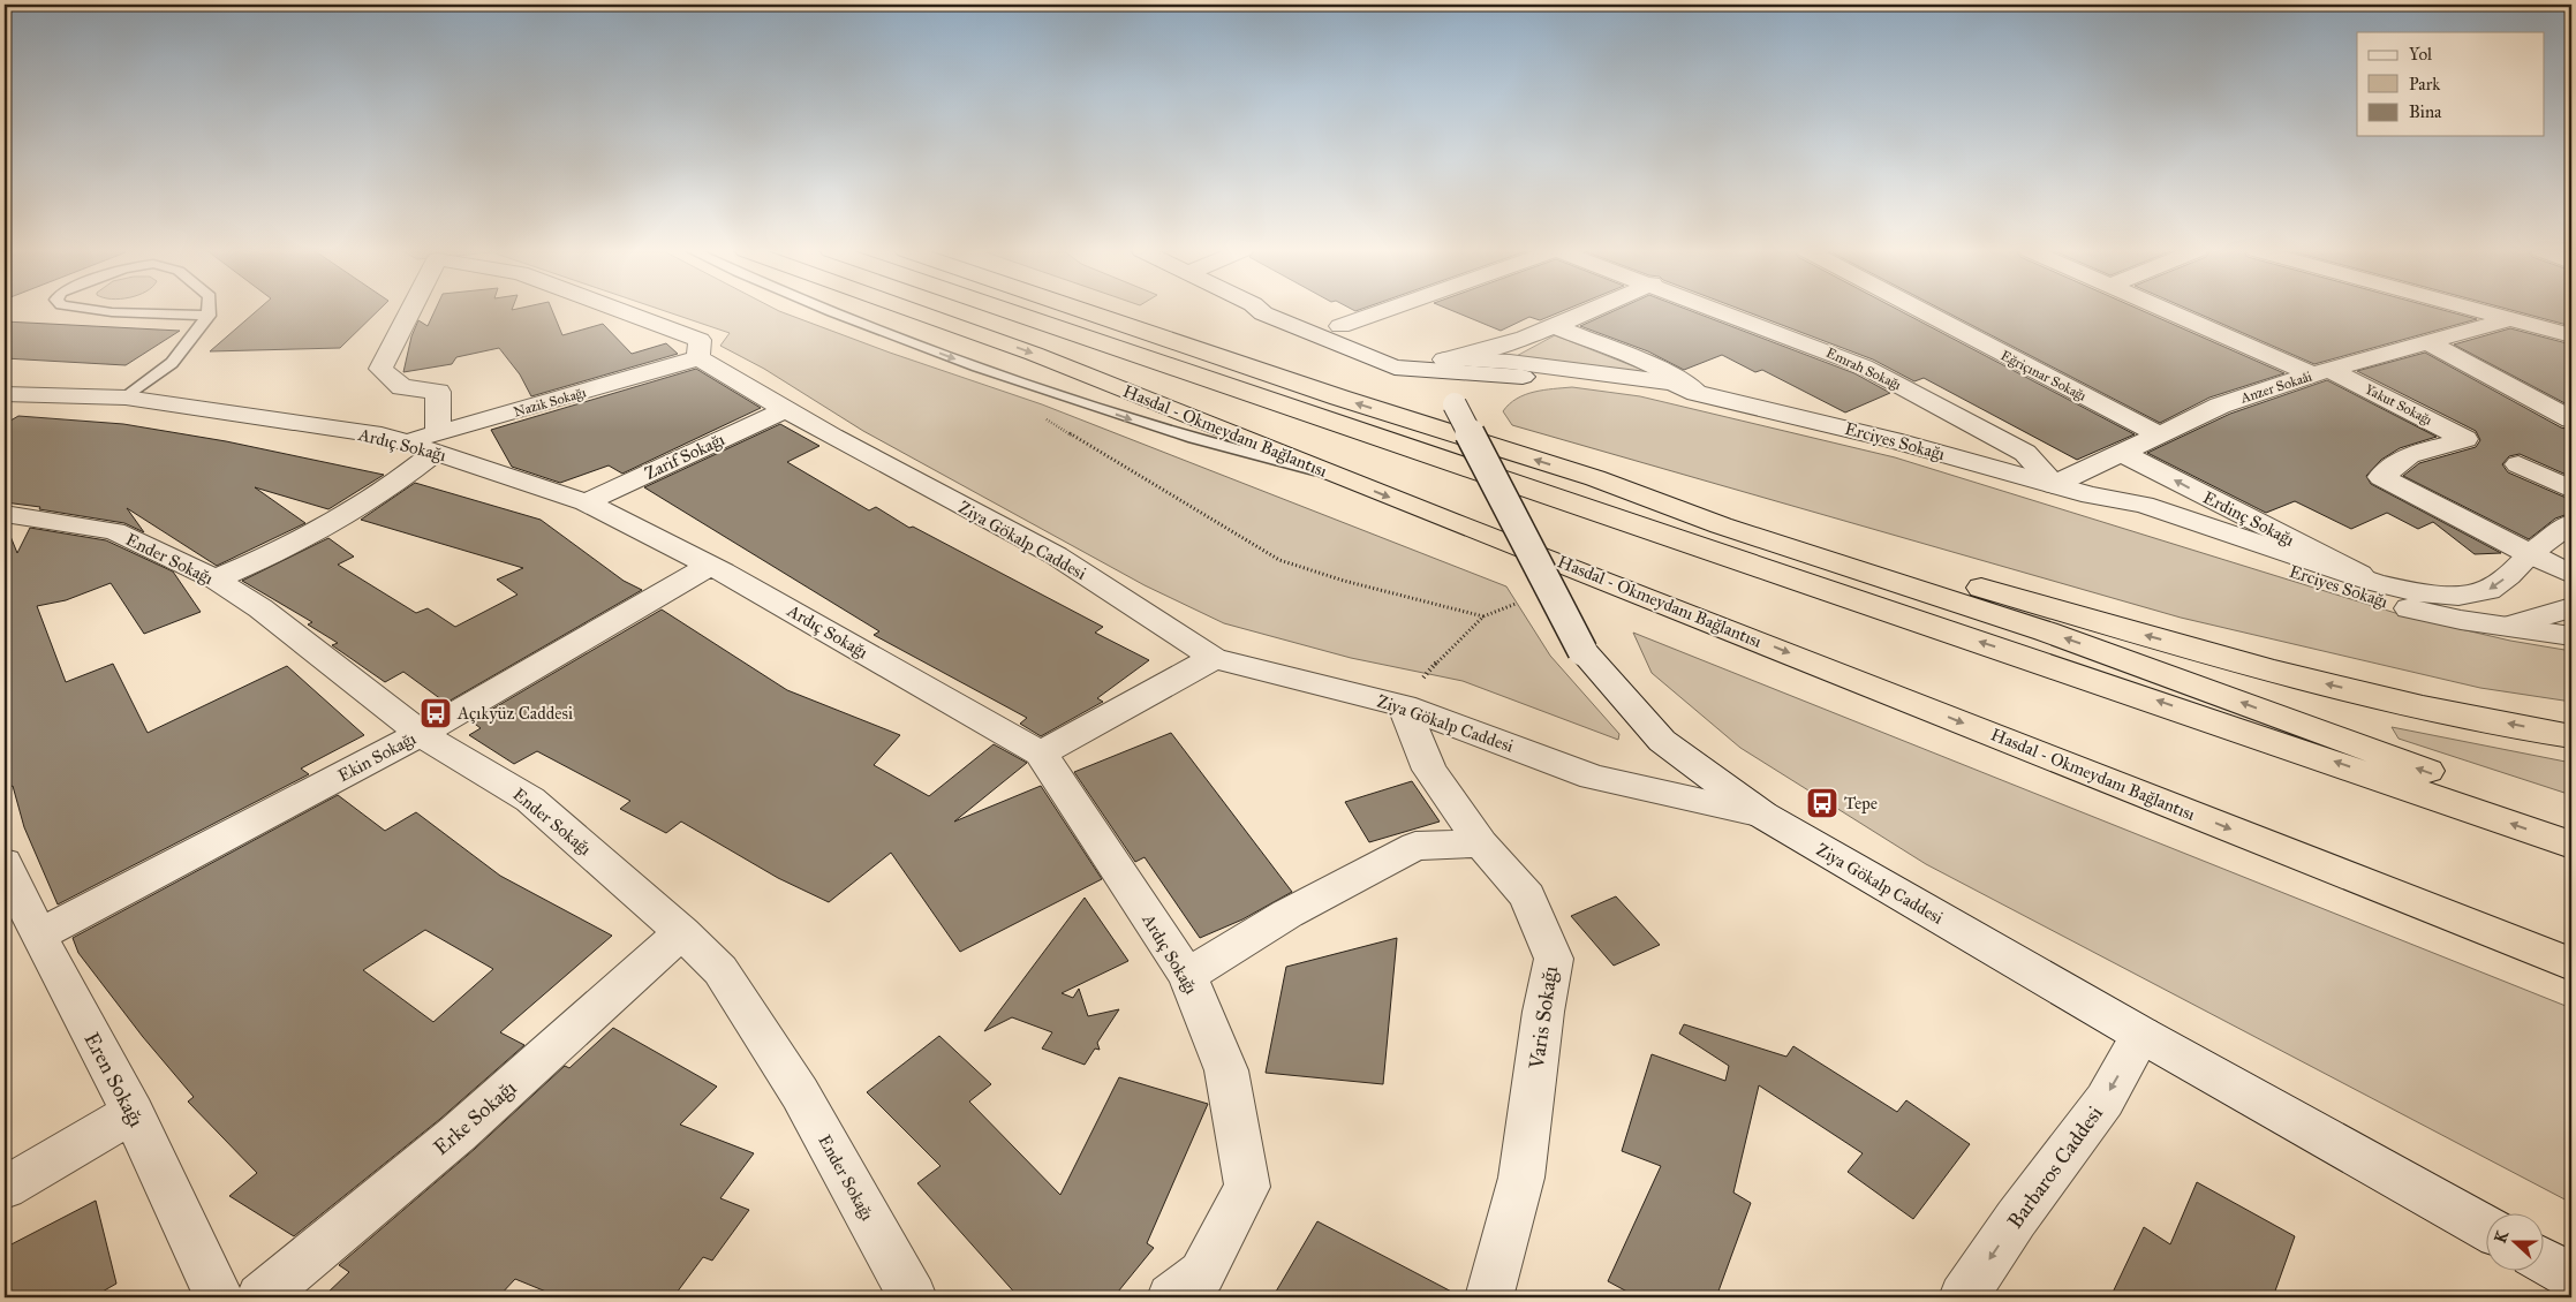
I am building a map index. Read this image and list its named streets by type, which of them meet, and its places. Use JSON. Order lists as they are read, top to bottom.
{
  "streets": {
    "highway": ["Hasdal - Okmeydanı Bağlantısı"],
    "street": [
      "Emrah Sokağı",
      "Eğriçınar Sokağı",
      "Anzer Sokaåi",
      "Nazik Sokağı",
      "Yakut Sokağı",
      "Erciyes Sokağı",
      "Ardıç Sokağı",
      "Zarif Sokağı",
      "Erdinç Sokağı",
      "Ziya Gökalp Caddesi",
      "Ender Sokağı",
      "Ekin Sokağı",
      "Varis Sokağı",
      "Eren Sokağı",
      "Erke Sokağı",
      "Barbaros Caddesi"
    ]
  },
  "crossings": [
    ["Emrah Sokağı", "Anzer Sokaåi"],
    ["Emrah Sokağı", "Erciyes Sokağı"],
    ["Eğriçınar Sokağı", "Anzer Sokaåi"],
    ["Anzer Sokaåi", "Yakut Sokağı"],
    ["Anzer Sokaåi", "Erciyes Sokağı"],
    ["Anzer Sokaåi", "Erdinç Sokağı"],
    ["Nazik Sokağı", "Ardıç Sokağı"],
    ["Nazik Sokağı", "Ziya Gökalp Caddesi"],
    ["Erciyes Sokağı", "Erdinç Sokağı"],
    ["Ardıç Sokağı", "Zarif Sokağı"],
    ["Ardıç Sokağı", "Ekin Sokağı"],
    ["Zarif Sokağı", "Ziya Gökalp Caddesi"],
    ["Ziya Gökalp Caddesi", "Varis Sokağı"],
    ["Ziya Gökalp Caddesi", "Barbaros Caddesi"],
    ["Ender Sokağı", "Ekin Sokağı"],
    ["Ender Sokağı", "Erke Sokağı"],
    ["Ekin Sokağı", "Eren Sokağı"]
  ],
  "one_way": ["Erdinç Sokağı", "Barbaros Caddesi"],
  "places": {
    "bus stop": ["Açıkyüz Caddesi", "Tepe"]
  },
  "legend": ["Yol", "Park", "Bina"],
  "north": "left"
}
